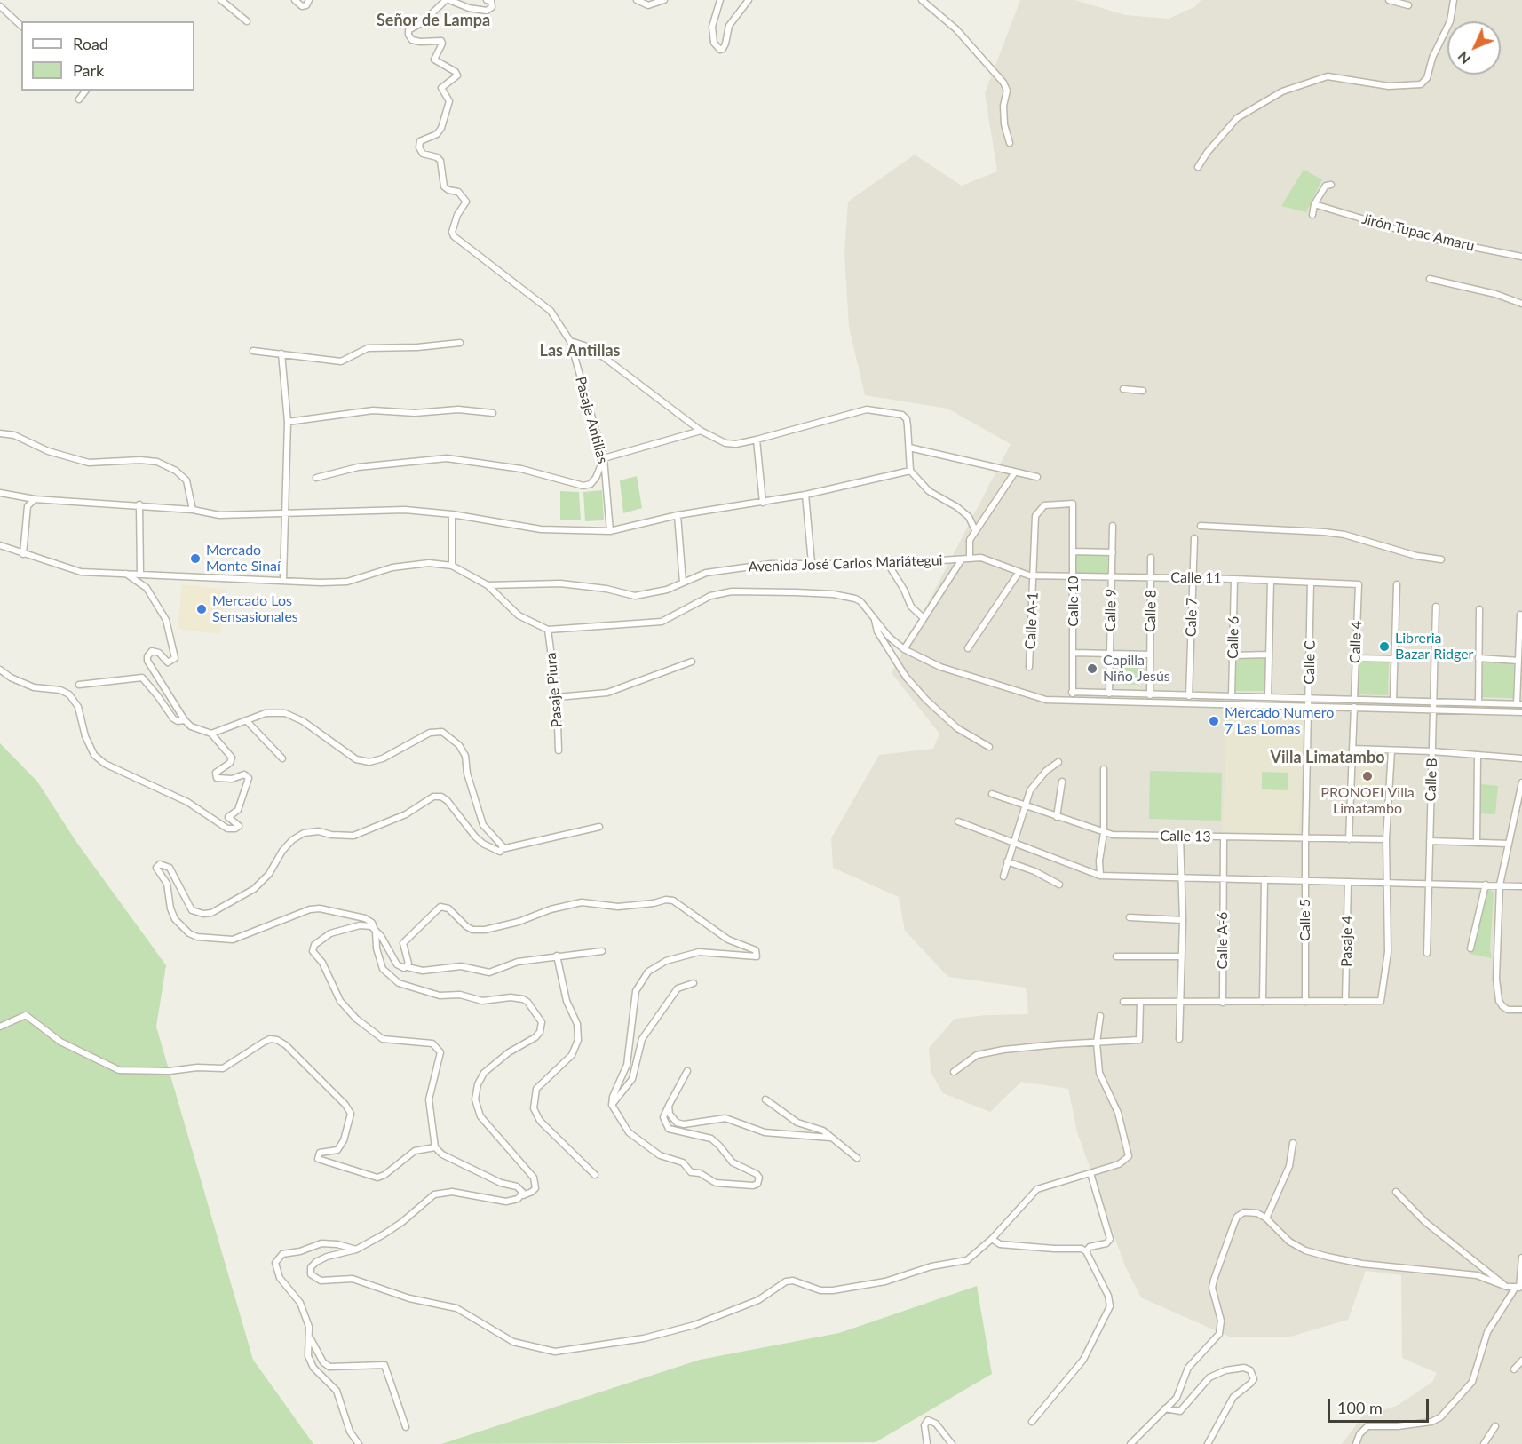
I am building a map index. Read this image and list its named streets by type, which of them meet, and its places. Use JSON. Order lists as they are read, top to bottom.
{
  "streets": {
    "street": [
      "Jirón Tupac Amaru",
      "Pasaje Antillas",
      "Avenida José Carlos Mariátegui",
      "Calle 11",
      "Calle 10",
      "Calle 9",
      "Calle 8",
      "Cale 7",
      "Calle A-1",
      "Calle 6",
      "Calle 4",
      "Calle C",
      "Pasaje Piura",
      "Calle B",
      "Calle 13",
      "Calle 5",
      "Calle A-6",
      "Pasaje 4"
    ]
  },
  "crossings": [
    ["Avenida José Carlos Mariátegui", "Calle 11"],
    ["Avenida José Carlos Mariátegui", "Calle A-1"],
    ["Calle 11", "Calle 10"],
    ["Calle 11", "Calle 9"],
    ["Calle 11", "Calle 8"],
    ["Calle 11", "Cale 7"],
    ["Calle 11", "Calle A-1"],
    ["Calle 11", "Calle 6"],
    ["Calle 11", "Calle 4"],
    ["Calle 11", "Calle C"],
    ["Calle 10", "Calle A-1"],
    ["Calle C", "Calle 13"],
    ["Calle C", "Calle 5"],
    ["Calle 13", "Calle 5"],
    ["Calle 13", "Calle A-6"]
  ],
  "districts": ["Señor de Lampa", "Las Antillas", "Villa Limatambo"],
  "places": [
    "Mercado Monte Sinaí",
    "Mercado Los Sensasionales",
    "Libreria Bazar Ridger",
    "Capilla Niño Jesús",
    "Mercado Numero 7 Las Lomas",
    "PRONOEI Villa Limatambo"
  ],
  "legend": ["Road", "Park"],
  "scale_bar": "100 m",
  "north": "bottom left"
}
